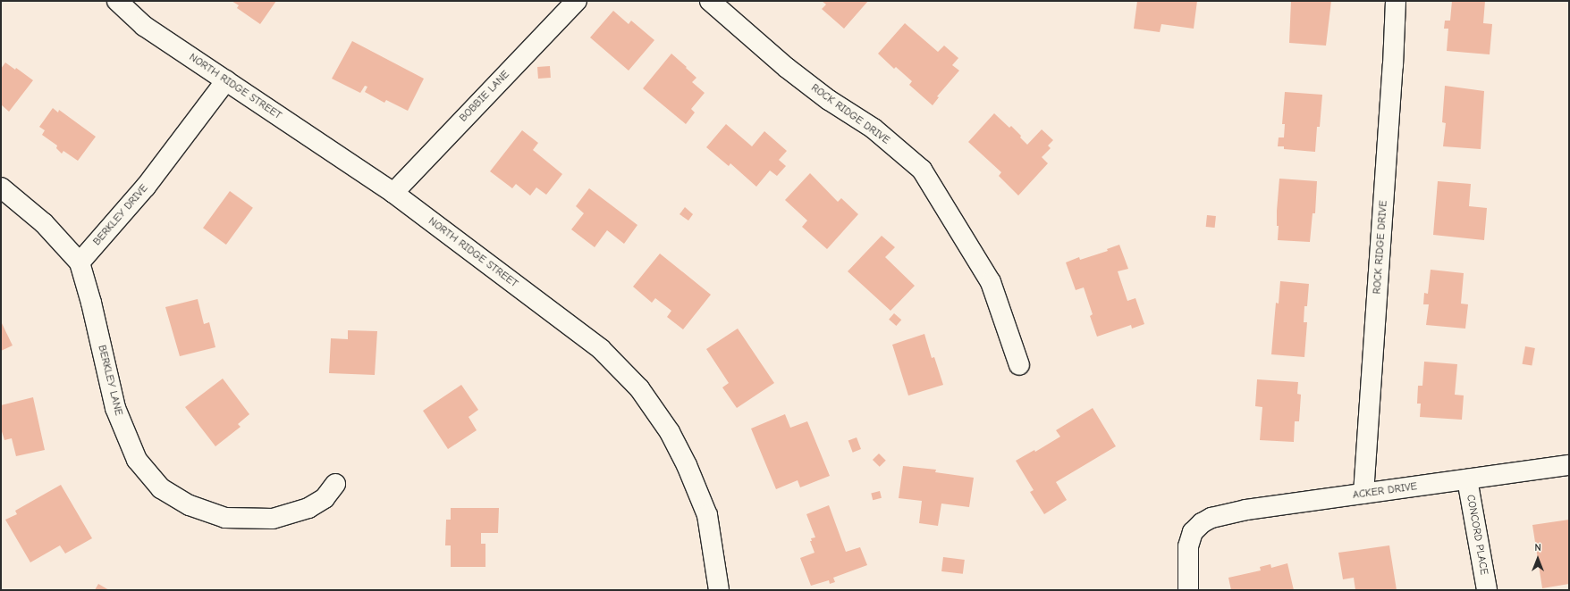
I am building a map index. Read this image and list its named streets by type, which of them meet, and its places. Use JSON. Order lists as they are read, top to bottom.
{
  "streets": {
    "street": [
      "NORTH RIDGE STREET",
      "BOBBIE LANE",
      "ROCK RIDGE DRIVE",
      "BERKLEY DRIVE",
      "BERKLEY LANE",
      "ACKER DRIVE",
      "CONCORD PLACE"
    ]
  },
  "crossings": [
    ["NORTH RIDGE STREET", "BOBBIE LANE"],
    ["NORTH RIDGE STREET", "BERKLEY DRIVE"],
    ["ROCK RIDGE DRIVE", "ACKER DRIVE"],
    ["BERKLEY DRIVE", "BERKLEY LANE"],
    ["ACKER DRIVE", "CONCORD PLACE"]
  ],
  "north": "top"
}
